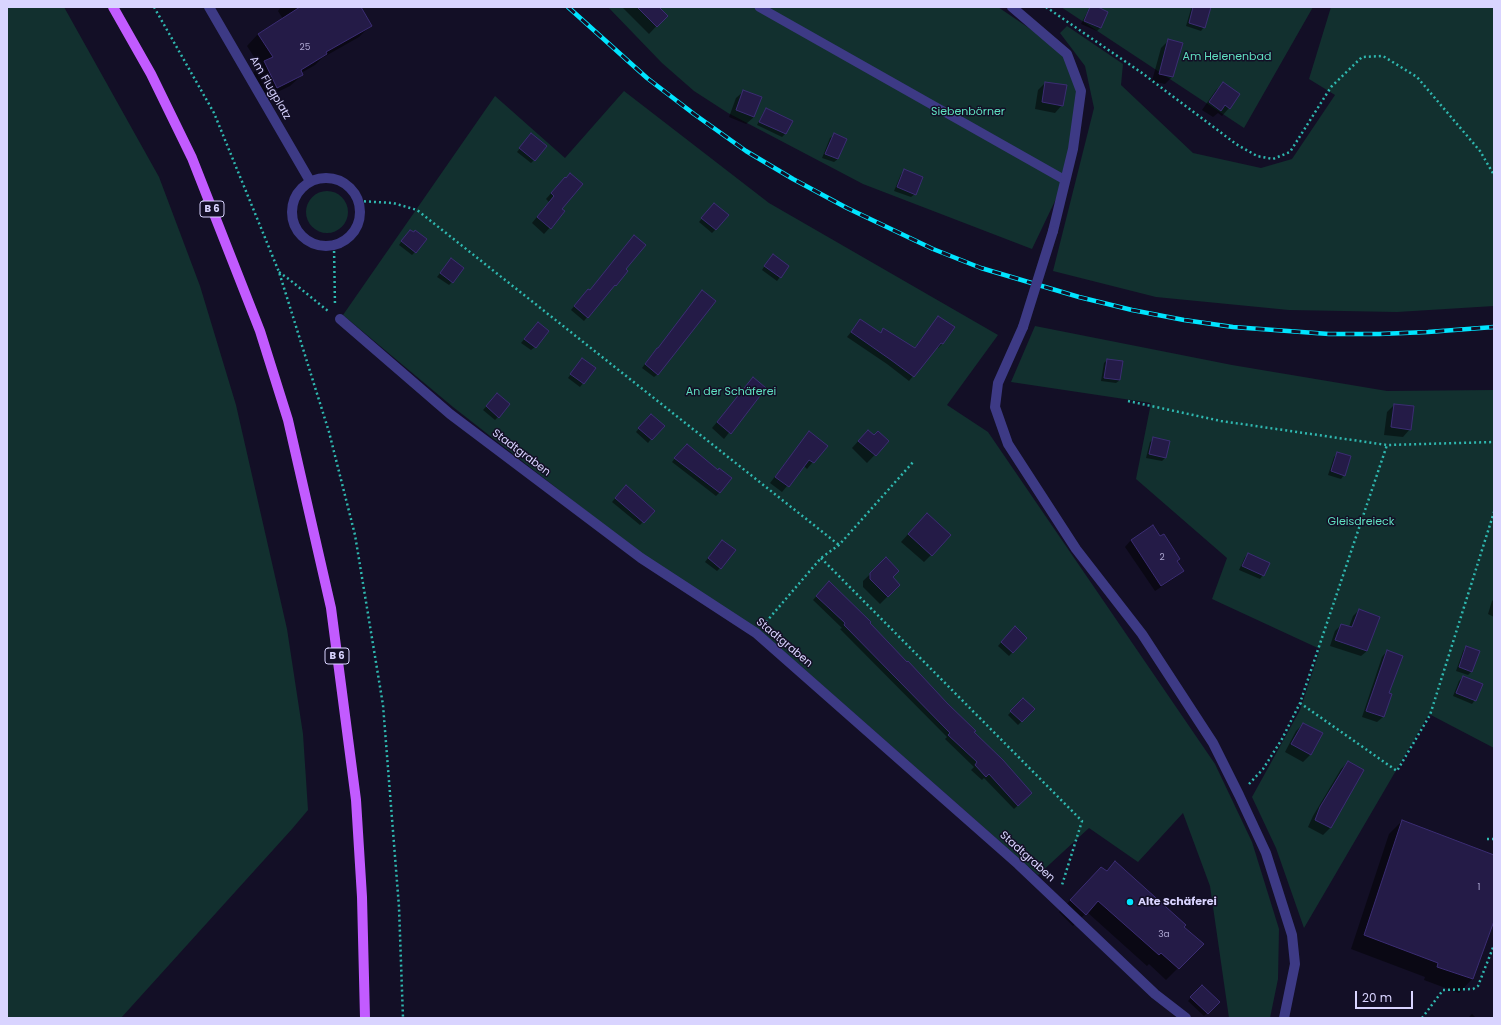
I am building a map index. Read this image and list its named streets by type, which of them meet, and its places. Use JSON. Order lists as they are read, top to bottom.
{
  "streets": {
    "main road": ["B 6"],
    "street": ["Am Flugplatz", "Stadtgraben"]
  },
  "parks": [
    "Am Helenenbad",
    "Siebenbörner",
    "An der Schäferei",
    "Gleisdreieck"
  ],
  "places": ["Alte Schäferei"],
  "house_numbers": [
    "25",
    "2",
    "1",
    "3a"
  ],
  "scale_bar": "20 m"
}
